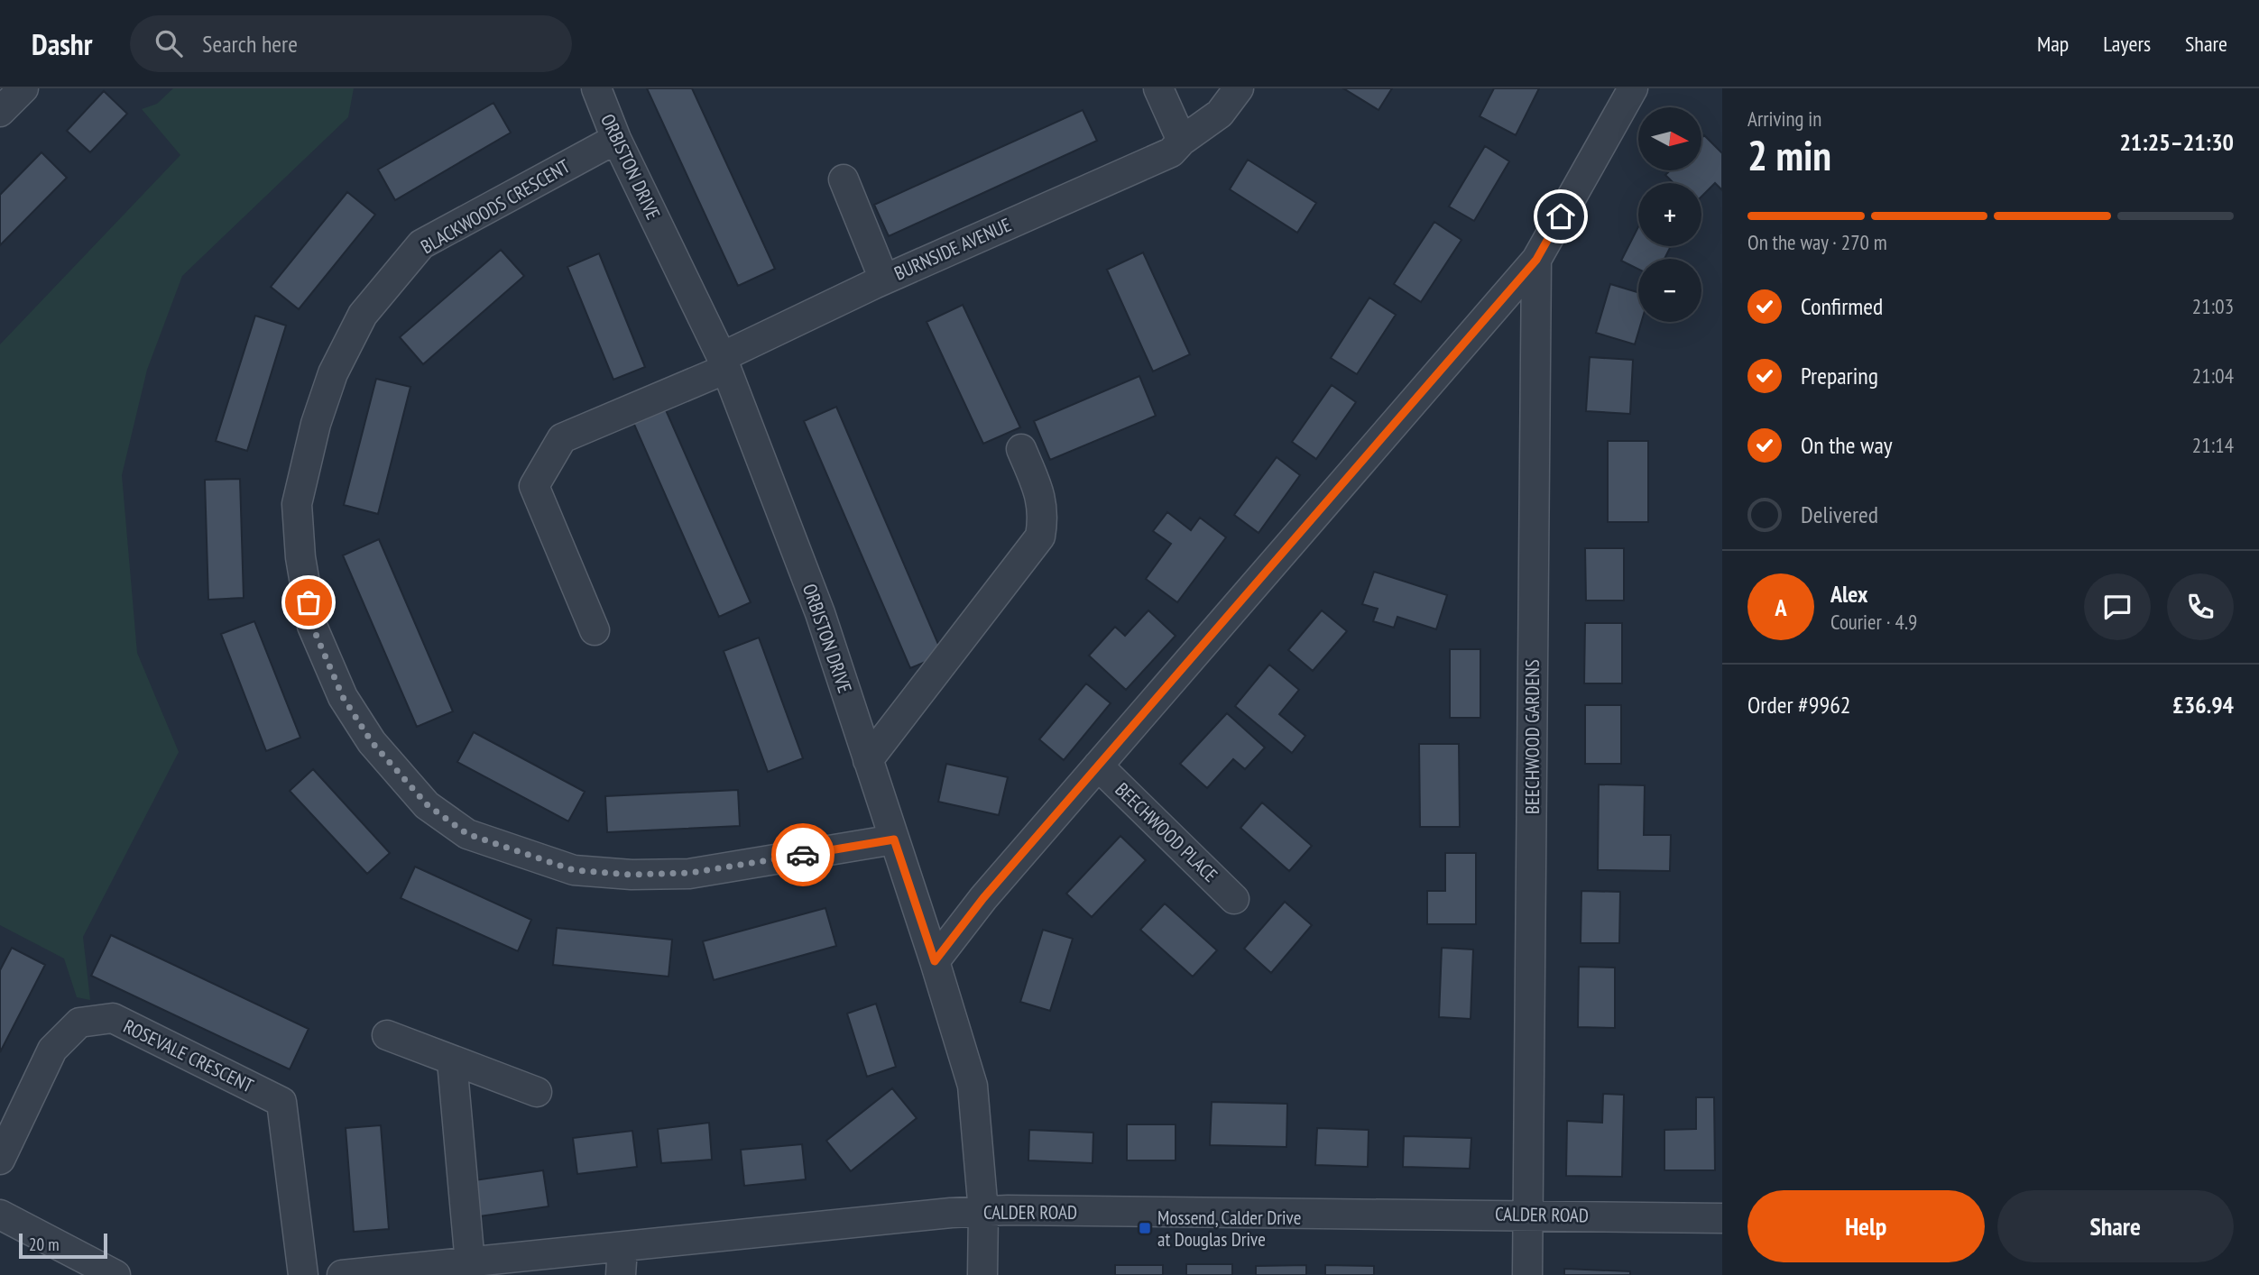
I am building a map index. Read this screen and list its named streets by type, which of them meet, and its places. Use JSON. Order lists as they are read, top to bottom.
{
  "streets": {
    "street": [
      "ORBISTON DRIVE",
      "BLACKWOODS CRESCENT",
      "BURNSIDE AVENUE",
      "BEECHWOOD GARDENS",
      "BEECHWOOD PLACE",
      "ROSEVALE CRESCENT",
      "CALDER ROAD"
    ]
  },
  "crossings": [
    ["ORBISTON DRIVE", "BLACKWOODS CRESCENT"],
    ["ORBISTON DRIVE", "BURNSIDE AVENUE"],
    ["ORBISTON DRIVE", "BEECHWOOD GARDENS"],
    ["ORBISTON DRIVE", "CALDER ROAD"],
    ["BEECHWOOD GARDENS", "BEECHWOOD PLACE"],
    ["BEECHWOOD GARDENS", "CALDER ROAD"]
  ],
  "places": {
    "transit": ["Mossend, Calder Drive at Douglas Drive"]
  },
  "scale_bar": "20 m",
  "north": "right",
  "page": {
    "header": "Dashr",
    "search": "Search here",
    "nav": ["Map", "Layers", "Share"],
    "heading": ["2 min", "Arriving in", "21:25–21:30"],
    "panel": [
      "Alex",
      "Courier · 4.9",
      "Order #9962",
      "£36.94"
    ],
    "map_buttons": ["+", "−"],
    "bar": "On the way · 270 m",
    "list": [
      ["Confirmed", "21:03"],
      ["Preparing", "21:04"],
      ["On the way", "21:14"],
      "Delivered"
    ],
    "round": "A",
    "buttons": ["Help", "Share"],
    "scale": "20 m"
  }
}
